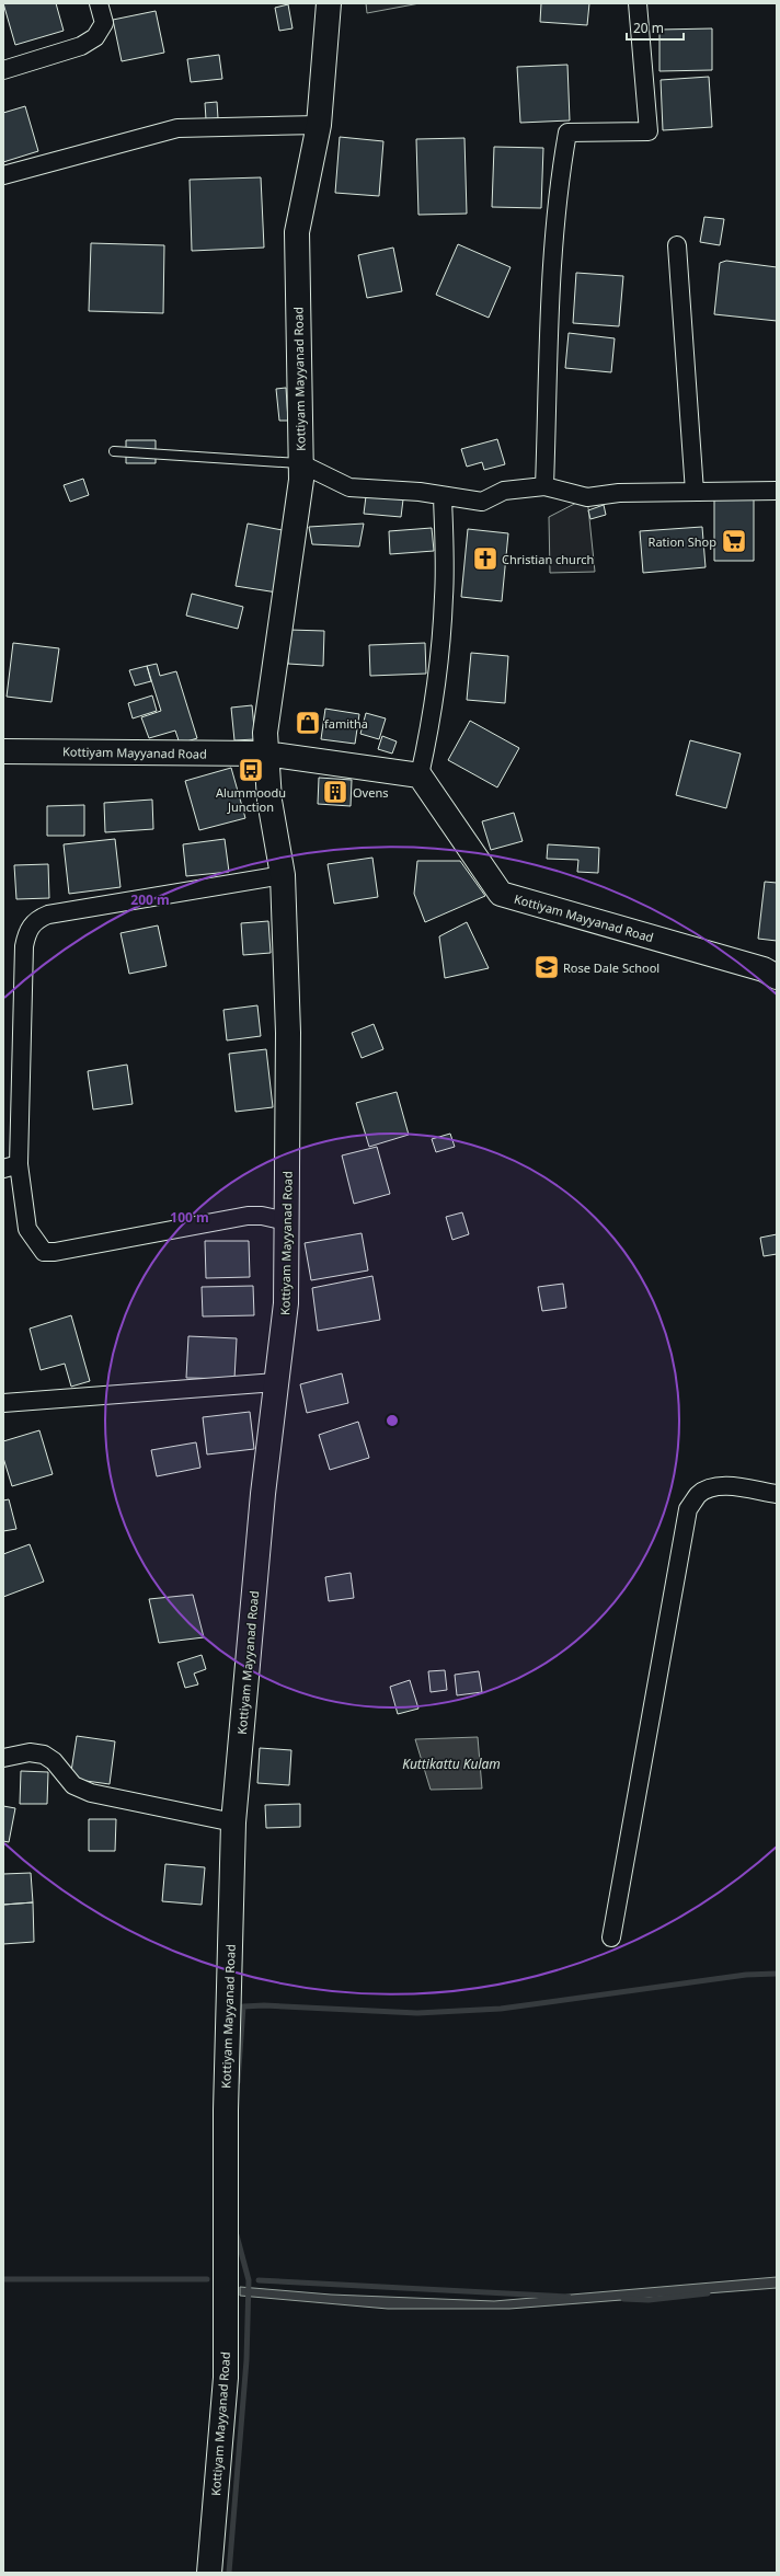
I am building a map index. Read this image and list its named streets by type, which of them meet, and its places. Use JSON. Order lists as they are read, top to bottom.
{
  "streets": {
    "street": ["Kottiyam Mayyanad Road"]
  },
  "water": ["Kuttikattu Kulam"],
  "places": {
    "supermarket": ["Ration Shop"],
    "church": ["Christian church"],
    "shop": ["famitha"],
    "bus stop": ["Alummoodu Junction"],
    "building": ["Ovens"],
    "school or university": ["Rose Dale School"]
  },
  "scale_bar": "20 m",
  "rings": ["200 m", "100 m"]
}
